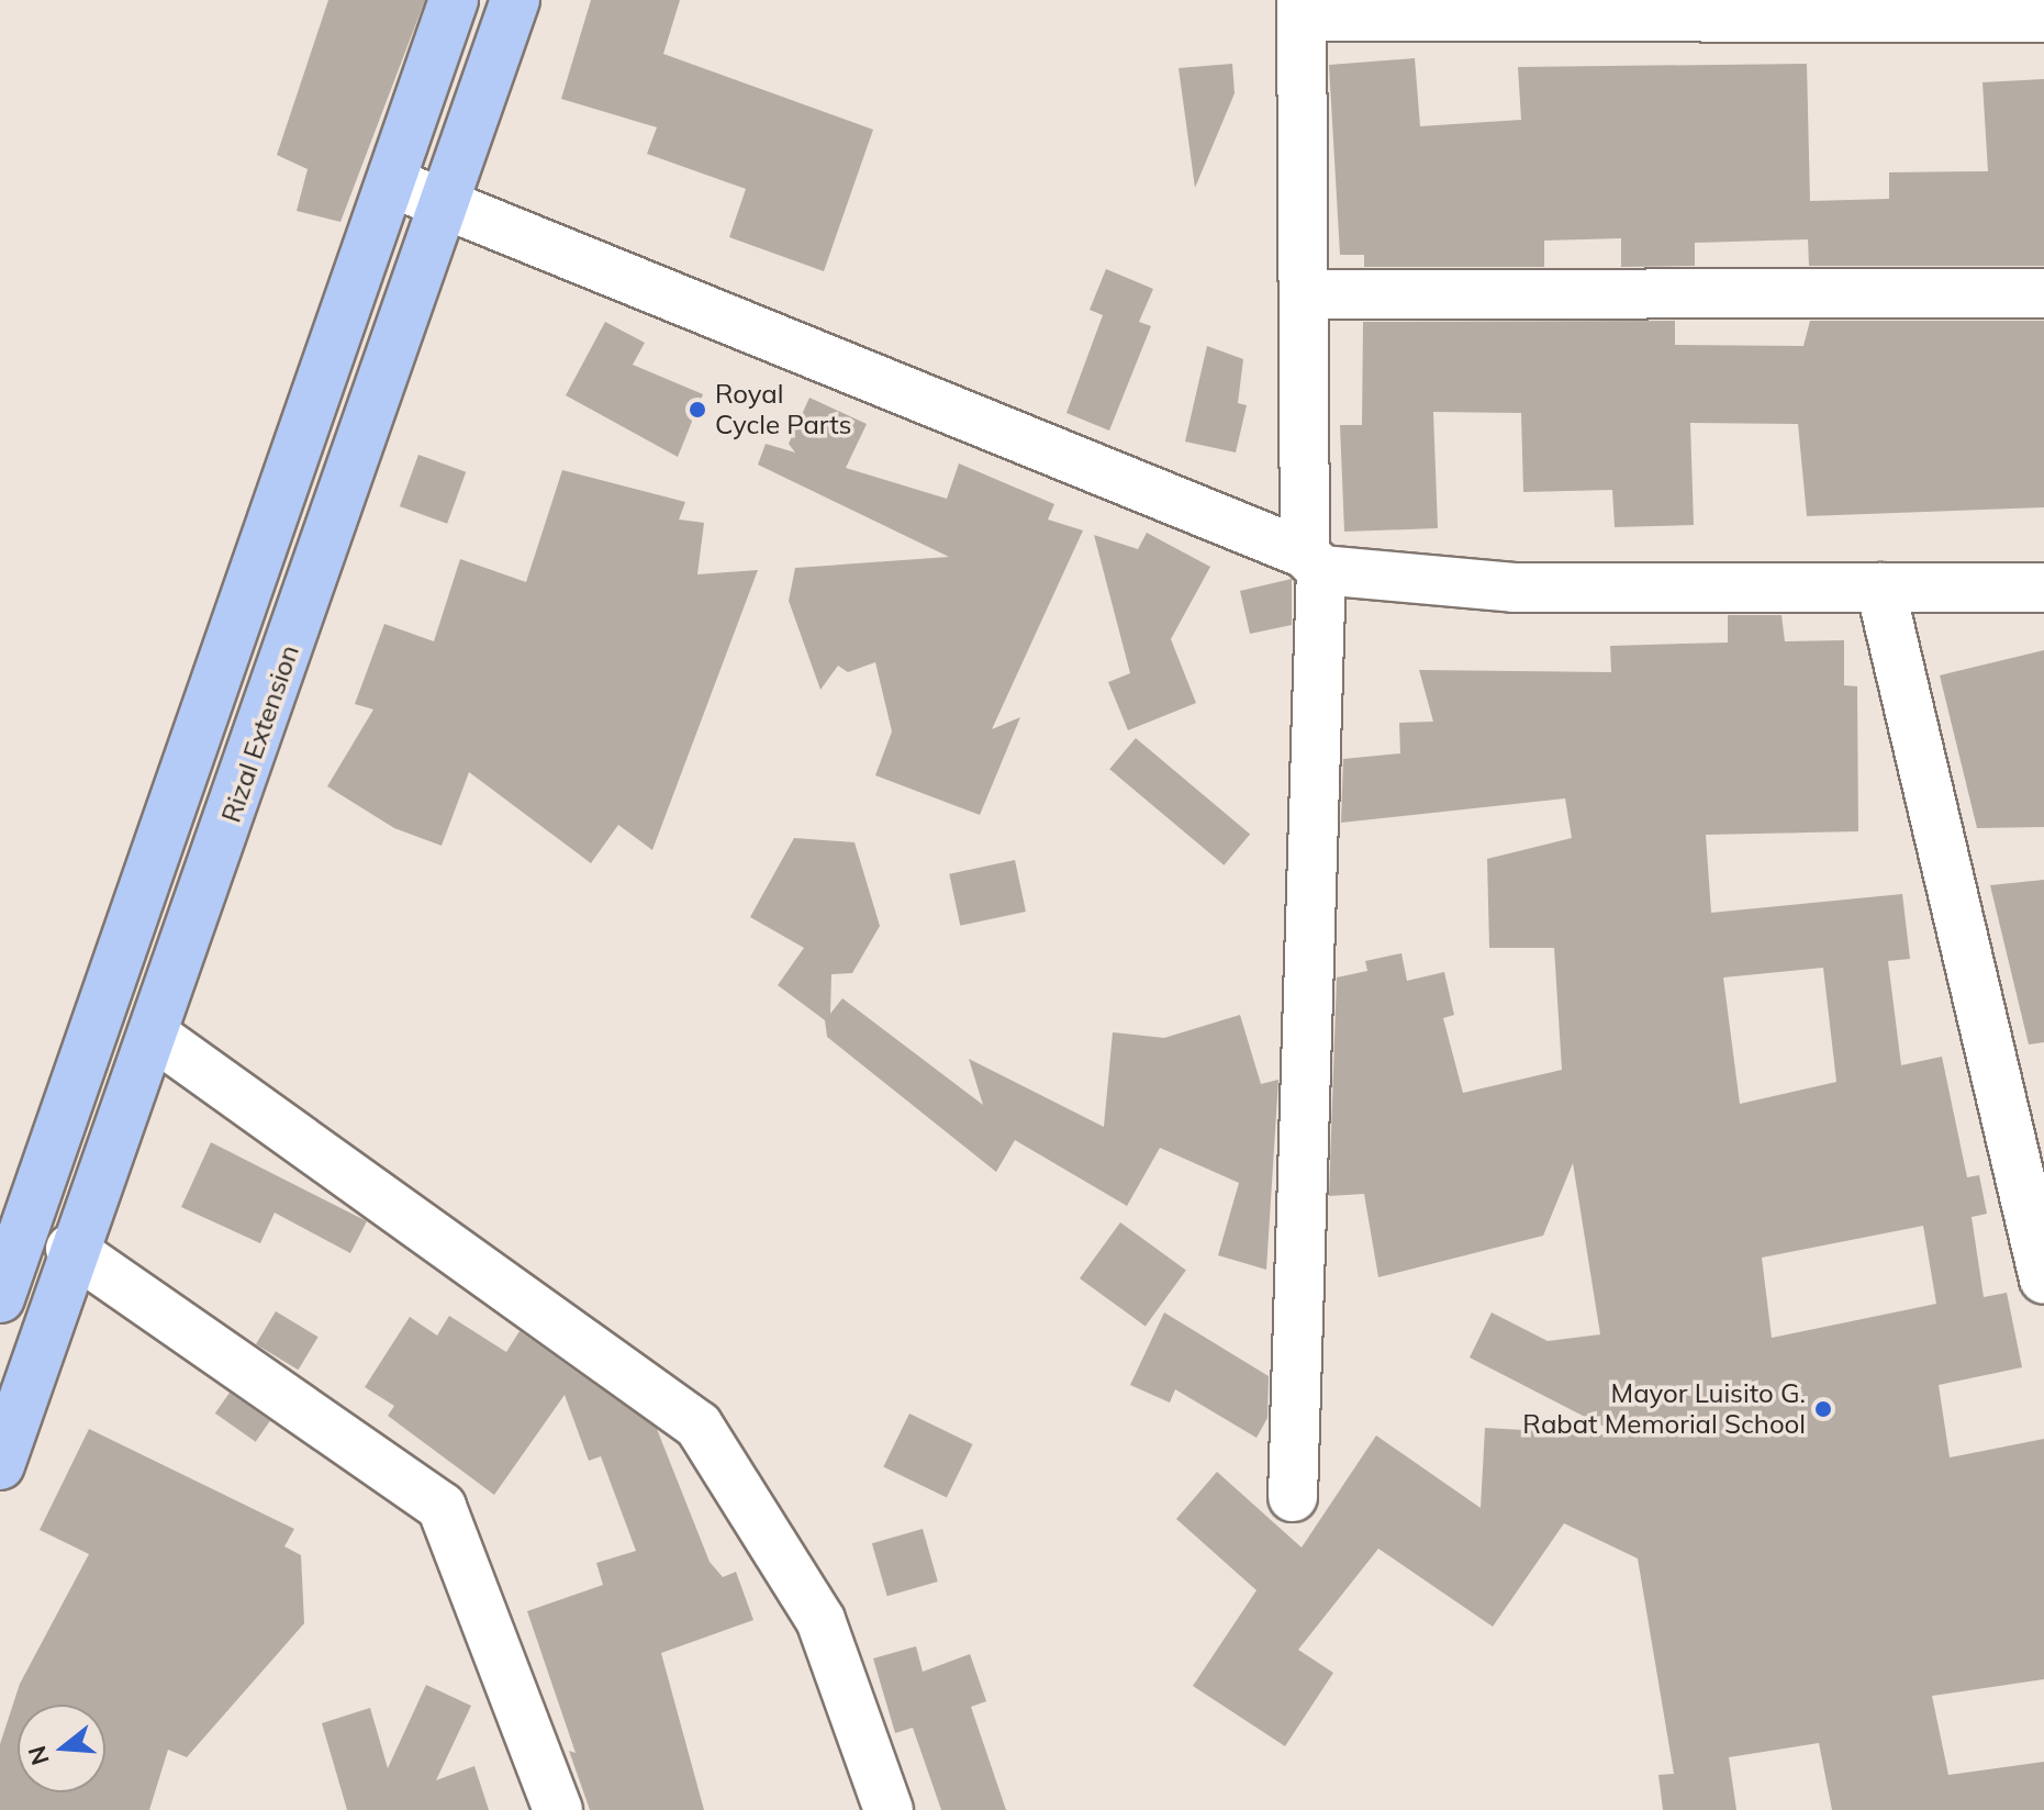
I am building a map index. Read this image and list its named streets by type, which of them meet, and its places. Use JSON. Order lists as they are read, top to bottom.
{
  "streets": {
    "main road": ["Rizal Extension"]
  },
  "places": ["Royal Cycle Parts", "Mayor Luisito G. Rabat Memorial School"],
  "north": "left"
}
